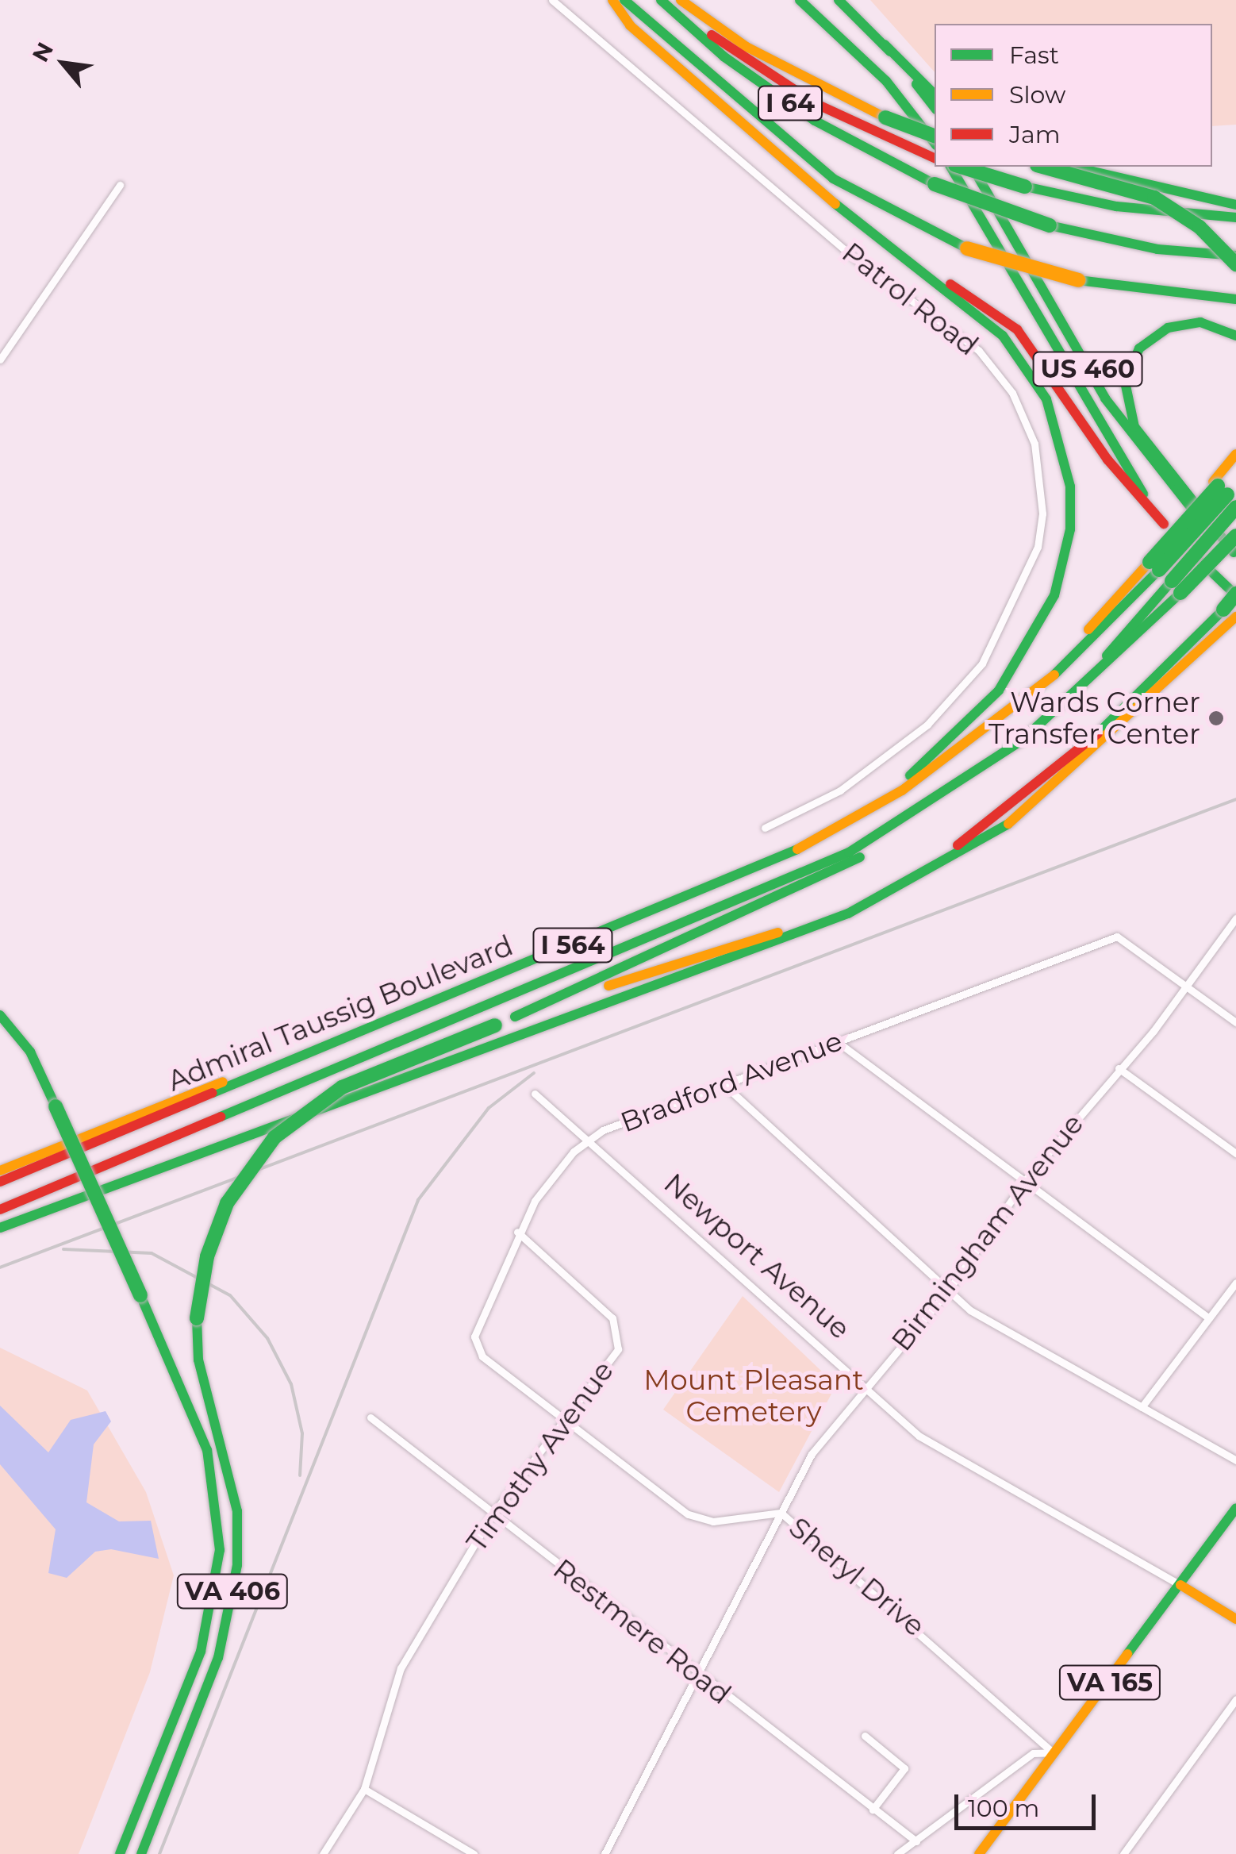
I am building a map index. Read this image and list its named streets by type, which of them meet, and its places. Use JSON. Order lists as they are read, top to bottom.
{
  "streets": {
    "main road": [
      "I 64",
      "US 460",
      "I 564",
      "Admiral Taussig Boulevard",
      "Newport Avenue",
      "VA 406",
      "VA 165"
    ],
    "street": [
      "Patrol Road",
      "Bradford Avenue",
      "Birmingham Avenue",
      "Timothy Avenue",
      "Sheryl Drive",
      "Restmere Road"
    ]
  },
  "crossings": [
    ["Bradford Avenue", "Birmingham Avenue"],
    ["Bradford Avenue", "Newport Avenue"],
    ["Bradford Avenue", "Timothy Avenue"],
    ["Bradford Avenue", "Sheryl Drive"],
    ["Birmingham Avenue", "Newport Avenue"],
    ["Birmingham Avenue", "Sheryl Drive"],
    ["Birmingham Avenue", "Restmere Road"],
    ["Newport Avenue", "VA 165"],
    ["Timothy Avenue", "Sheryl Drive"],
    ["Timothy Avenue", "Restmere Road"],
    ["Sheryl Drive", "VA 165"]
  ],
  "parks": ["Mount Pleasant Cemetery"],
  "places": ["Wards Corner Transfer Center"],
  "legend": ["Fast", "Slow", "Jam"],
  "scale_bar": "100 m",
  "north": "top left"
}
